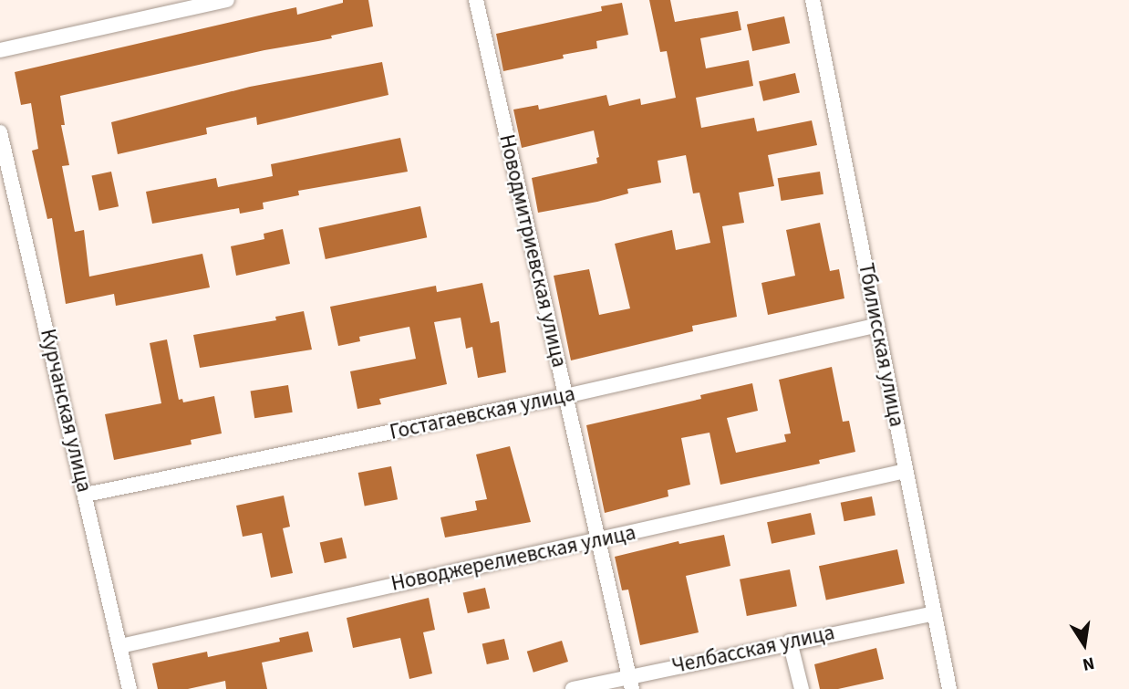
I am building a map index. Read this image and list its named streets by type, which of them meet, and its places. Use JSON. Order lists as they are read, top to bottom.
{
  "streets": {
    "street": [
      "Новодмитриевская улица",
      "Тбилисская улица",
      "Курчанская улица",
      "Гостагаевская улица",
      "Новоджерелиевская улица",
      "Челбасская улица"
    ]
  },
  "crossings": [
    ["Новодмитриевская улица", "Гостагаевская улица"],
    ["Новодмитриевская улица", "Новоджерелиевская улица"],
    ["Новодмитриевская улица", "Челбасская улица"],
    ["Тбилисская улица", "Гостагаевская улица"],
    ["Тбилисская улица", "Новоджерелиевская улица"],
    ["Тбилисская улица", "Челбасская улица"],
    ["Курчанская улица", "Гостагаевская улица"],
    ["Курчанская улица", "Новоджерелиевская улица"]
  ],
  "north": "bottom"
}
